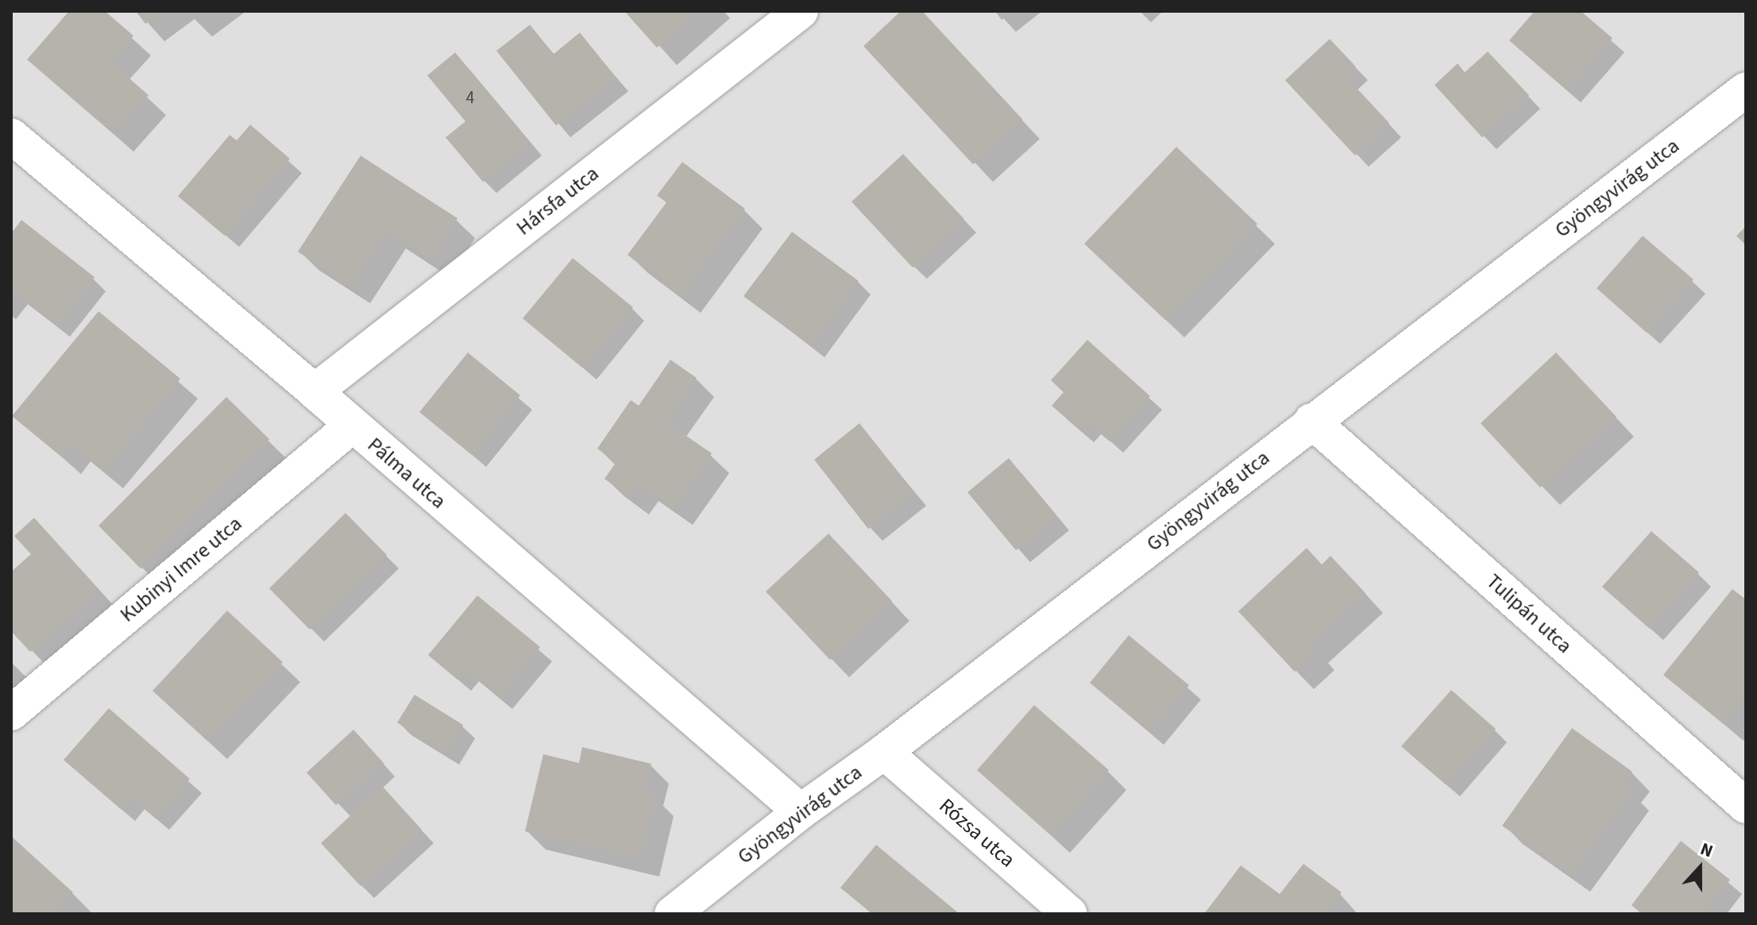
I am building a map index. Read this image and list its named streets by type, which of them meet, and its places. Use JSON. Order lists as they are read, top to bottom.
{
  "streets": {
    "street": [
      "Gyöngyvirág utca",
      "Hársfa utca",
      "Pálma utca",
      "Kubinyi Imre utca",
      "Tulipán utca",
      "Rózsa utca"
    ]
  },
  "crossings": [
    ["Gyöngyvirág utca", "Pálma utca"],
    ["Gyöngyvirág utca", "Tulipán utca"],
    ["Gyöngyvirág utca", "Rózsa utca"],
    ["Hársfa utca", "Pálma utca"],
    ["Pálma utca", "Kubinyi Imre utca"]
  ],
  "house_numbers": ["4"],
  "north": "top"
}
